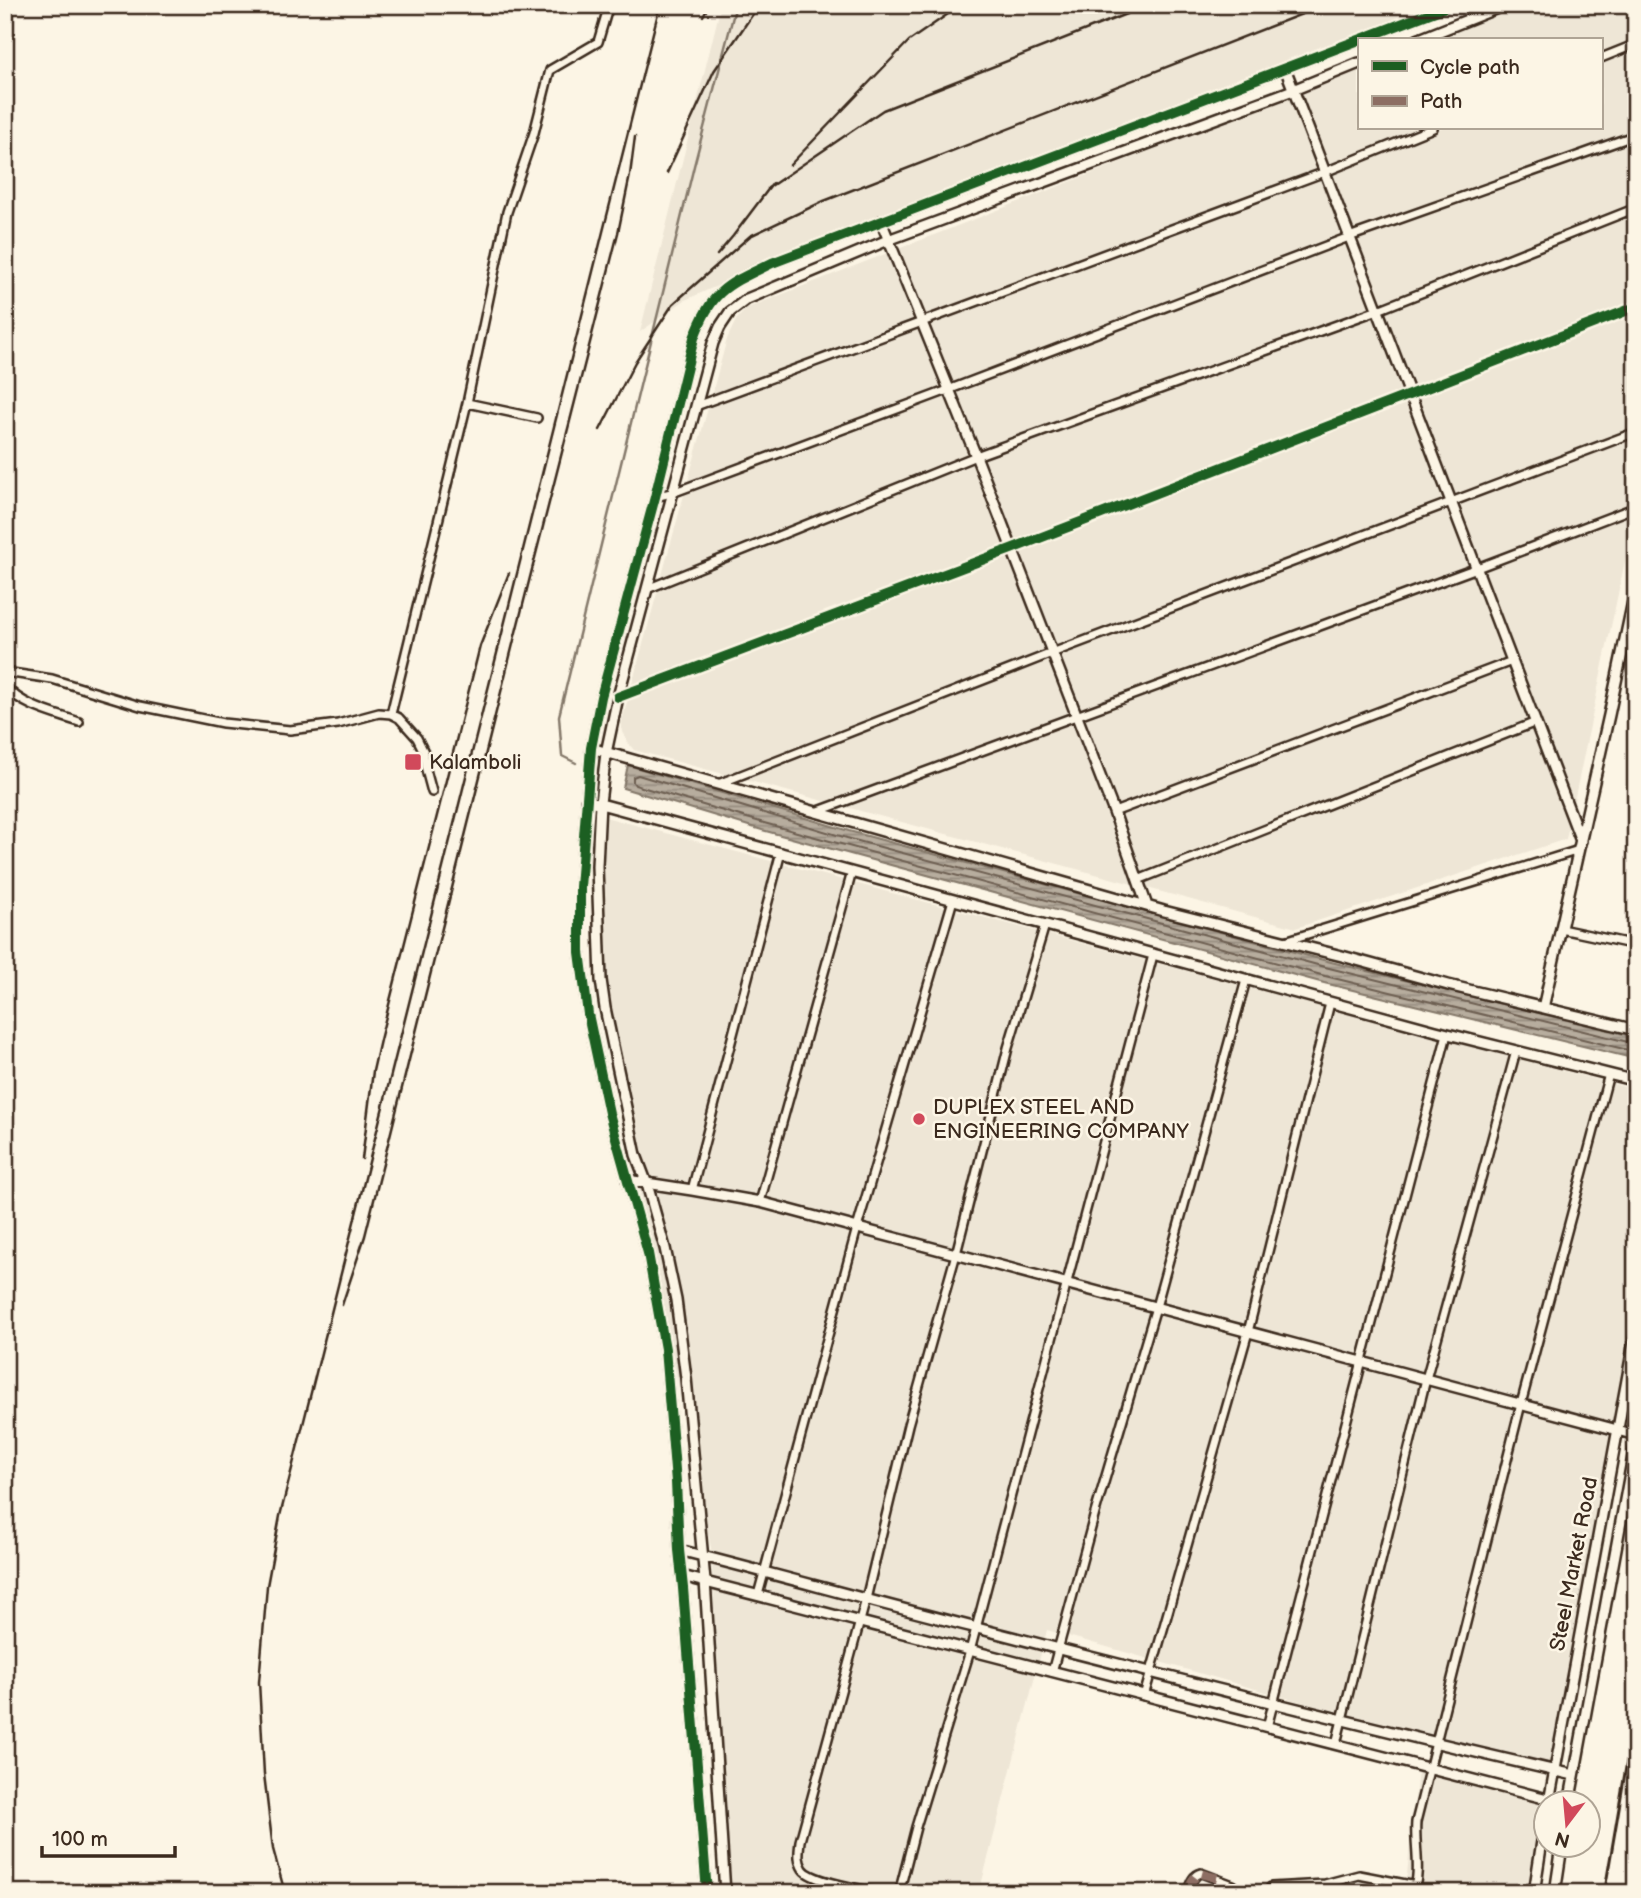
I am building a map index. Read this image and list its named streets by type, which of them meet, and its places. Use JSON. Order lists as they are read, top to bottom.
{
  "streets": {
    "street": ["Steel Market Road"]
  },
  "places": {
    "transit": ["Kalamboli"],
    "other": ["DUPLEX STEEL AND ENGINEERING COMPANY"]
  },
  "legend": ["Cycle path", "Path"],
  "scale_bar": "100 m",
  "north": "bottom"
}
